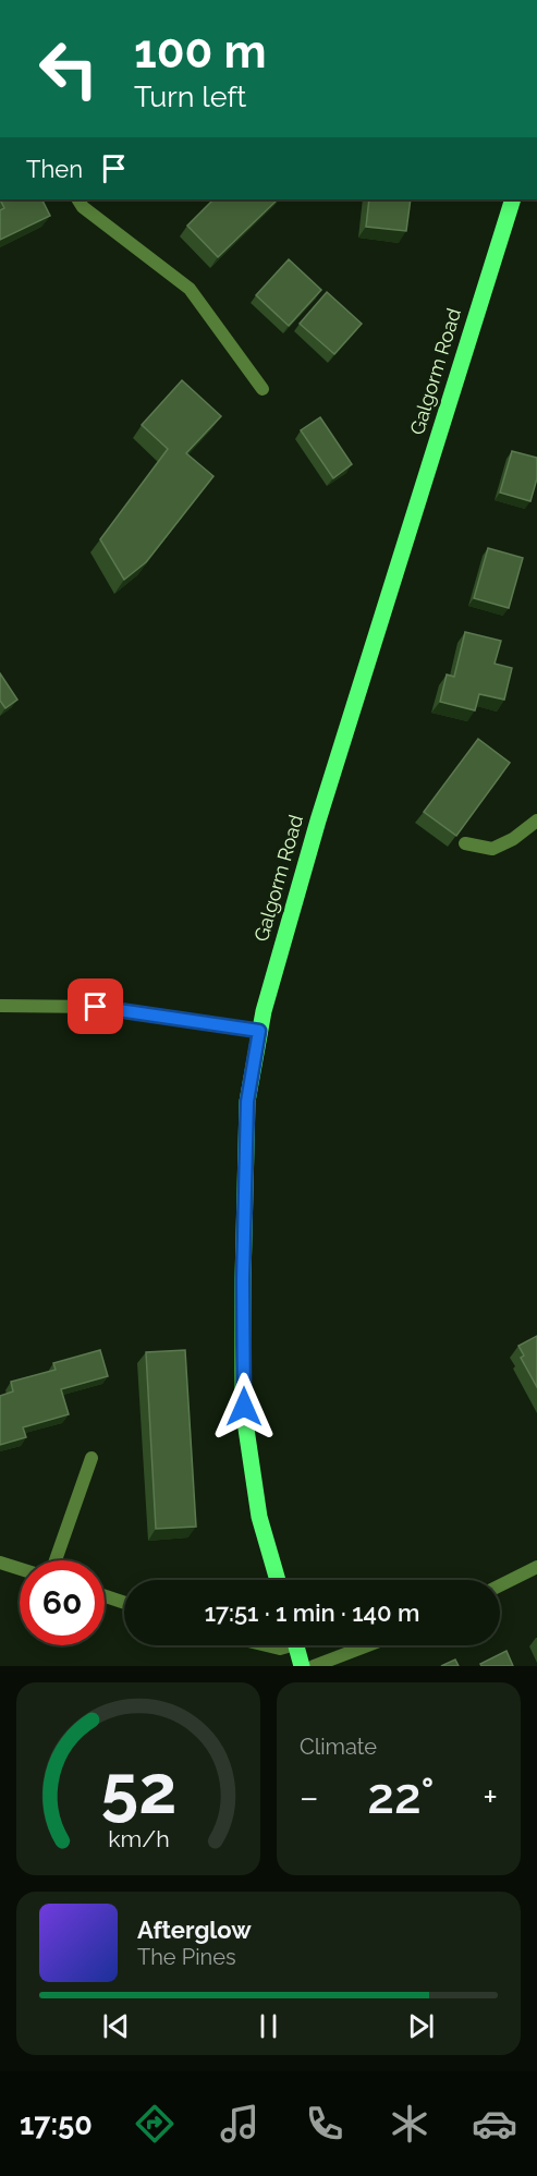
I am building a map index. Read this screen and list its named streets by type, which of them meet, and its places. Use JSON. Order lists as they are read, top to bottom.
{
  "streets": {
    "main road": ["Galgorm Road"]
  },
  "page": {
    "turn": ["100 m", "Turn left"],
    "then": "Then",
    "limit": "60",
    "trip": "17:51 · 1 min · 140 m",
    "tile": "Climate",
    "heat": ["−", "22°", "+"],
    "song": ["Afterglow", "The Pines"],
    "tabs": "17:50",
    "gauge": ["52", "km/h"]
  }
}
